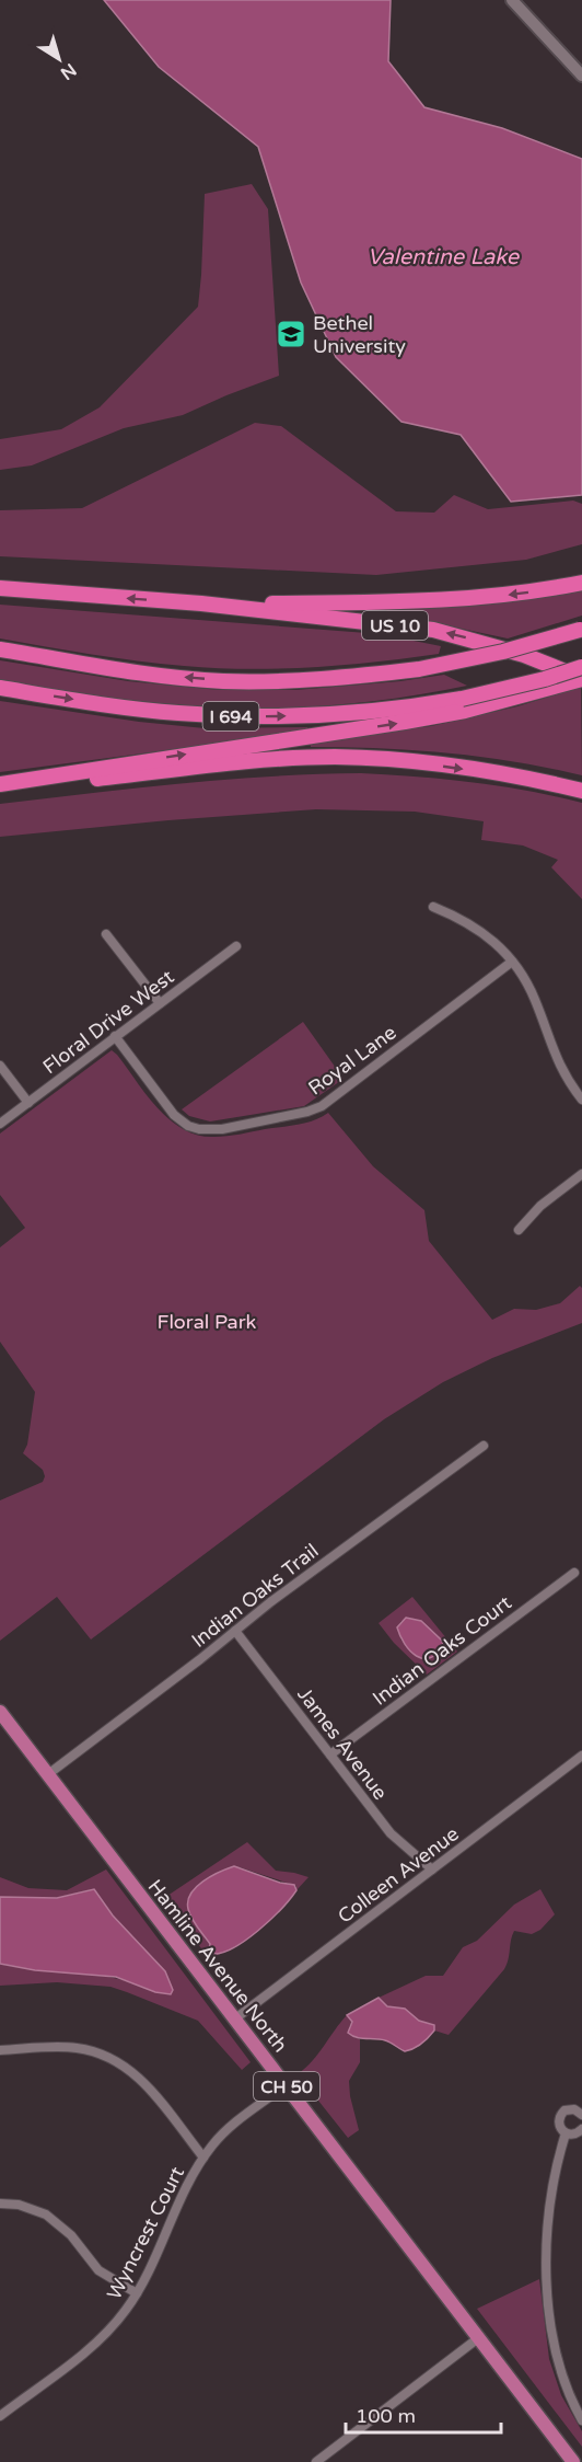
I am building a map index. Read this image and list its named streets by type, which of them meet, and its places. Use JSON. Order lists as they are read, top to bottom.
{
  "streets": {
    "highway": ["US 10", "I 694"],
    "main road": ["Hamline Avenue North", "CH 50"],
    "street": [
      "Floral Drive West",
      "Royal Lane",
      "Indian Oaks Trail",
      "Indian Oaks Court",
      "James Avenue",
      "Colleen Avenue",
      "Wyncrest Court"
    ]
  },
  "crossings": [
    ["Floral Drive West", "Royal Lane"],
    ["Indian Oaks Trail", "James Avenue"],
    ["Indian Oaks Trail", "Hamline Avenue North"],
    ["Indian Oaks Court", "James Avenue"],
    ["James Avenue", "Colleen Avenue"],
    ["Colleen Avenue", "Hamline Avenue North"],
    ["Hamline Avenue North", "Wyncrest Court"]
  ],
  "water": ["Valentine Lake"],
  "parks": ["Floral Park"],
  "places": {
    "school or university": ["Bethel University"]
  },
  "scale_bar": "100 m",
  "north": "bottom right"
}
